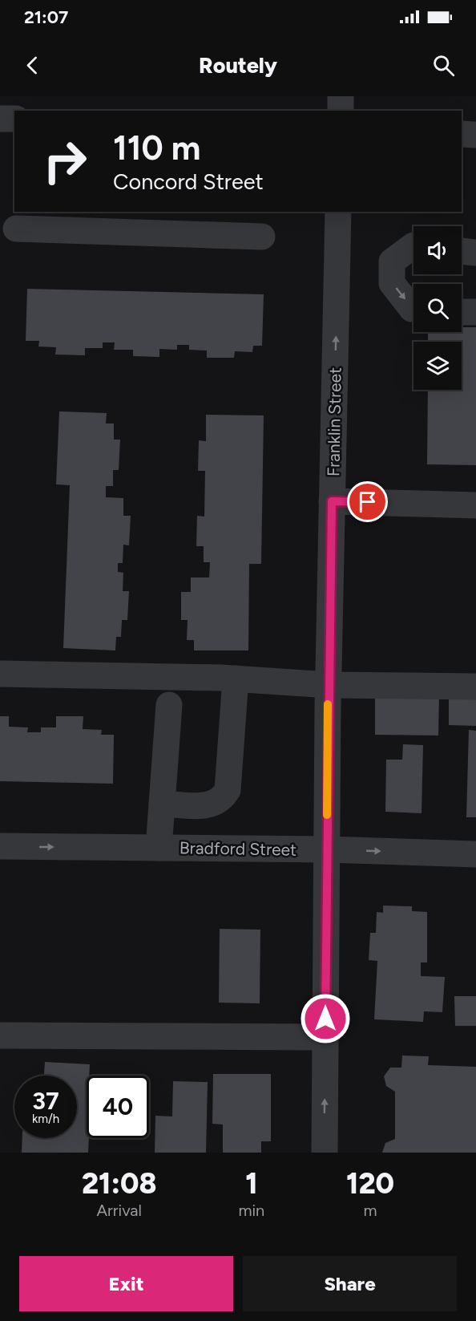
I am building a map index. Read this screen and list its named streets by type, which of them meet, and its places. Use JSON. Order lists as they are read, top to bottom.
{
  "streets": {
    "street": ["Franklin Street", "Bradford Street"]
  },
  "crossings": [
    ["Franklin Street", "Bradford Street"]
  ],
  "one_way": ["Franklin Street"],
  "page": {
    "status": "21:07",
    "header": "Routely",
    "turn": ["110 m", "Concord Street"],
    "speed": "37 km/h",
    "limit": "40",
    "eta": [
      "21:08",
      "Arrival",
      "1",
      "min",
      "120",
      "m"
    ],
    "buttons": ["Exit", "Share"]
  }
}
